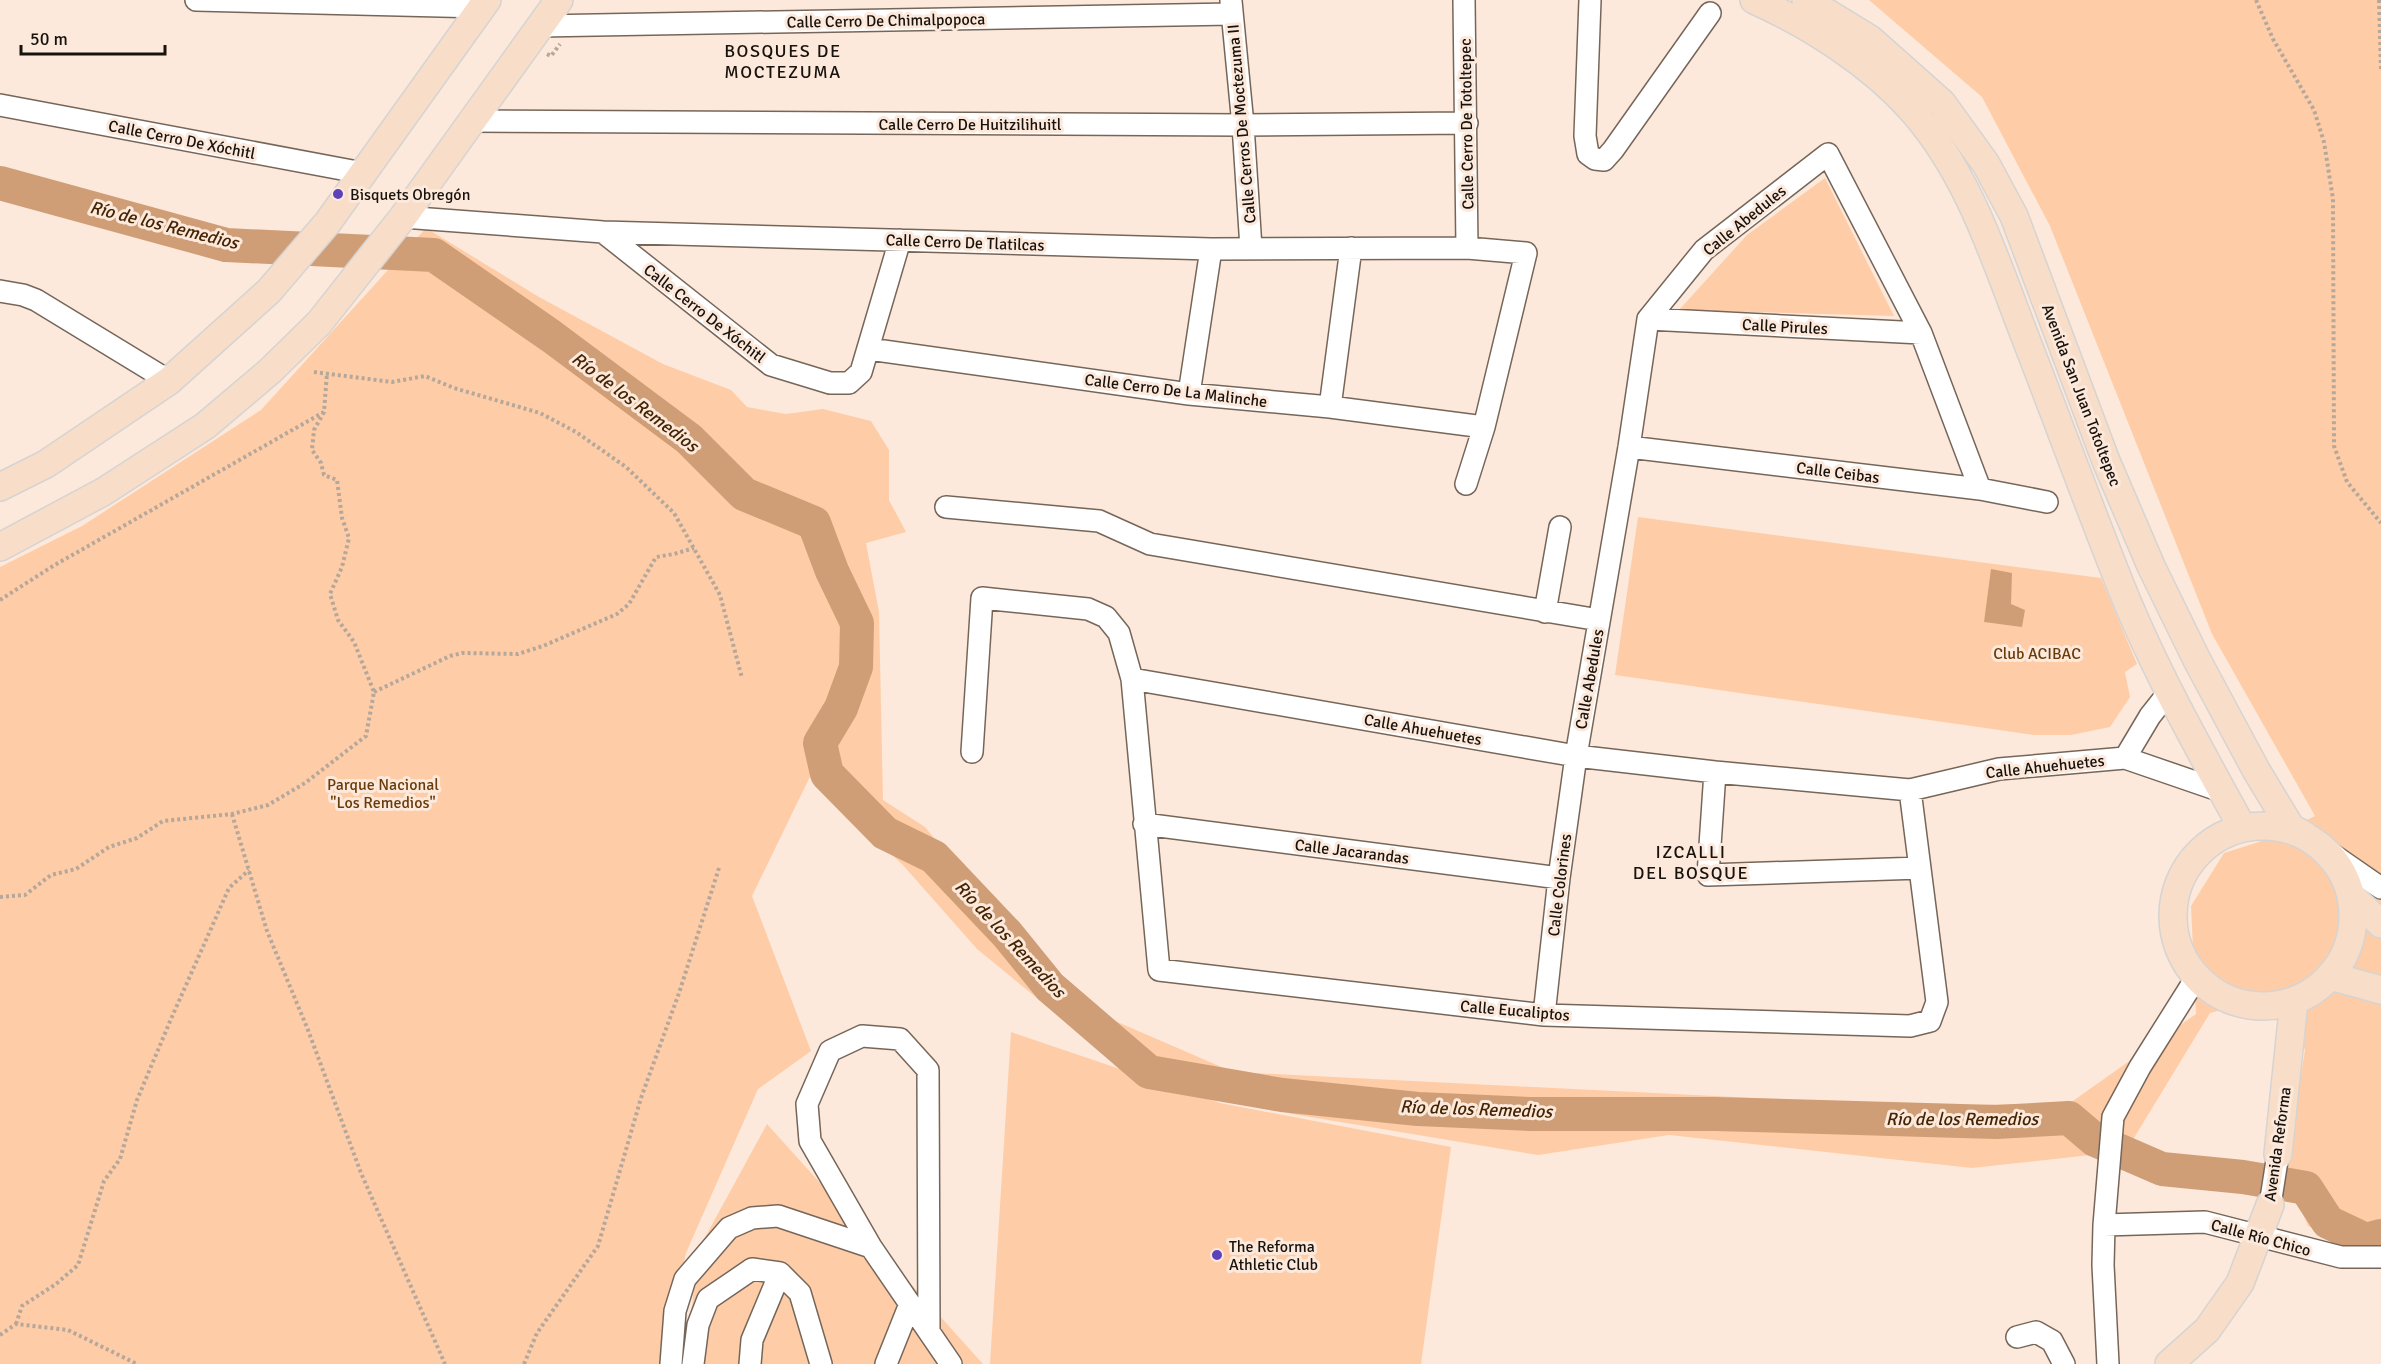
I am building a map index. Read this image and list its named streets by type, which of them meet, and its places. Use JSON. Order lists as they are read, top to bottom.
{
  "streets": {
    "main road": ["Avenida San Juan Totoltepec", "Avenida Reforma"],
    "street": [
      "Calle Cerro De Chimalpopoca",
      "Calle Cerro De Huitzilihuitl",
      "Calle Cerros De Moctezuma II",
      "Calle Cerro De Totoltepec",
      "Calle Cerro De Xóchitl",
      "Calle Abedules",
      "Calle Cerro De Tlatilcas",
      "Calle Pirules",
      "Calle Cerro De La Malinche",
      "Calle Ceibas",
      "Calle Ahuehuetes",
      "Calle Jacarandas",
      "Calle Colorines",
      "Calle Eucaliptos",
      "Calle Río Chico"
    ]
  },
  "crossings": [
    ["Calle Cerro De Chimalpopoca", "Calle Cerros De Moctezuma II"],
    ["Calle Cerro De Huitzilihuitl", "Calle Cerros De Moctezuma II"],
    ["Calle Cerro De Huitzilihuitl", "Calle Cerro De Totoltepec"],
    ["Calle Cerros De Moctezuma II", "Calle Cerro De Tlatilcas"],
    ["Calle Cerro De Totoltepec", "Calle Cerro De Tlatilcas"],
    ["Calle Cerro De Xóchitl", "Calle Cerro De Tlatilcas"],
    ["Calle Cerro De Xóchitl", "Calle Cerro De La Malinche"],
    ["Calle Abedules", "Calle Pirules"],
    ["Calle Abedules", "Calle Ceibas"],
    ["Calle Abedules", "Calle Ahuehuetes"],
    ["Calle Abedules", "Calle Colorines"],
    ["Calle Cerro De Tlatilcas", "Calle Cerro De La Malinche"],
    ["Avenida San Juan Totoltepec", "Calle Ahuehuetes"],
    ["Avenida San Juan Totoltepec", "Avenida Reforma"],
    ["Calle Ahuehuetes", "Calle Colorines"],
    ["Calle Ahuehuetes", "Calle Eucaliptos"],
    ["Calle Jacarandas", "Calle Colorines"],
    ["Calle Jacarandas", "Calle Eucaliptos"],
    ["Calle Colorines", "Calle Eucaliptos"],
    ["Avenida Reforma", "Calle Río Chico"]
  ],
  "districts": ["BOSQUES DE MOCTEZUMA", "IZCALLI DEL BOSQUE"],
  "water": ["Río de los Remedios"],
  "parks": ["Club ACIBAC", "Parque Nacional \"Los Remedios\""],
  "places": ["Bisquets Obregón", "The Reforma Athletic Club"],
  "scale_bar": "50 m"
}
